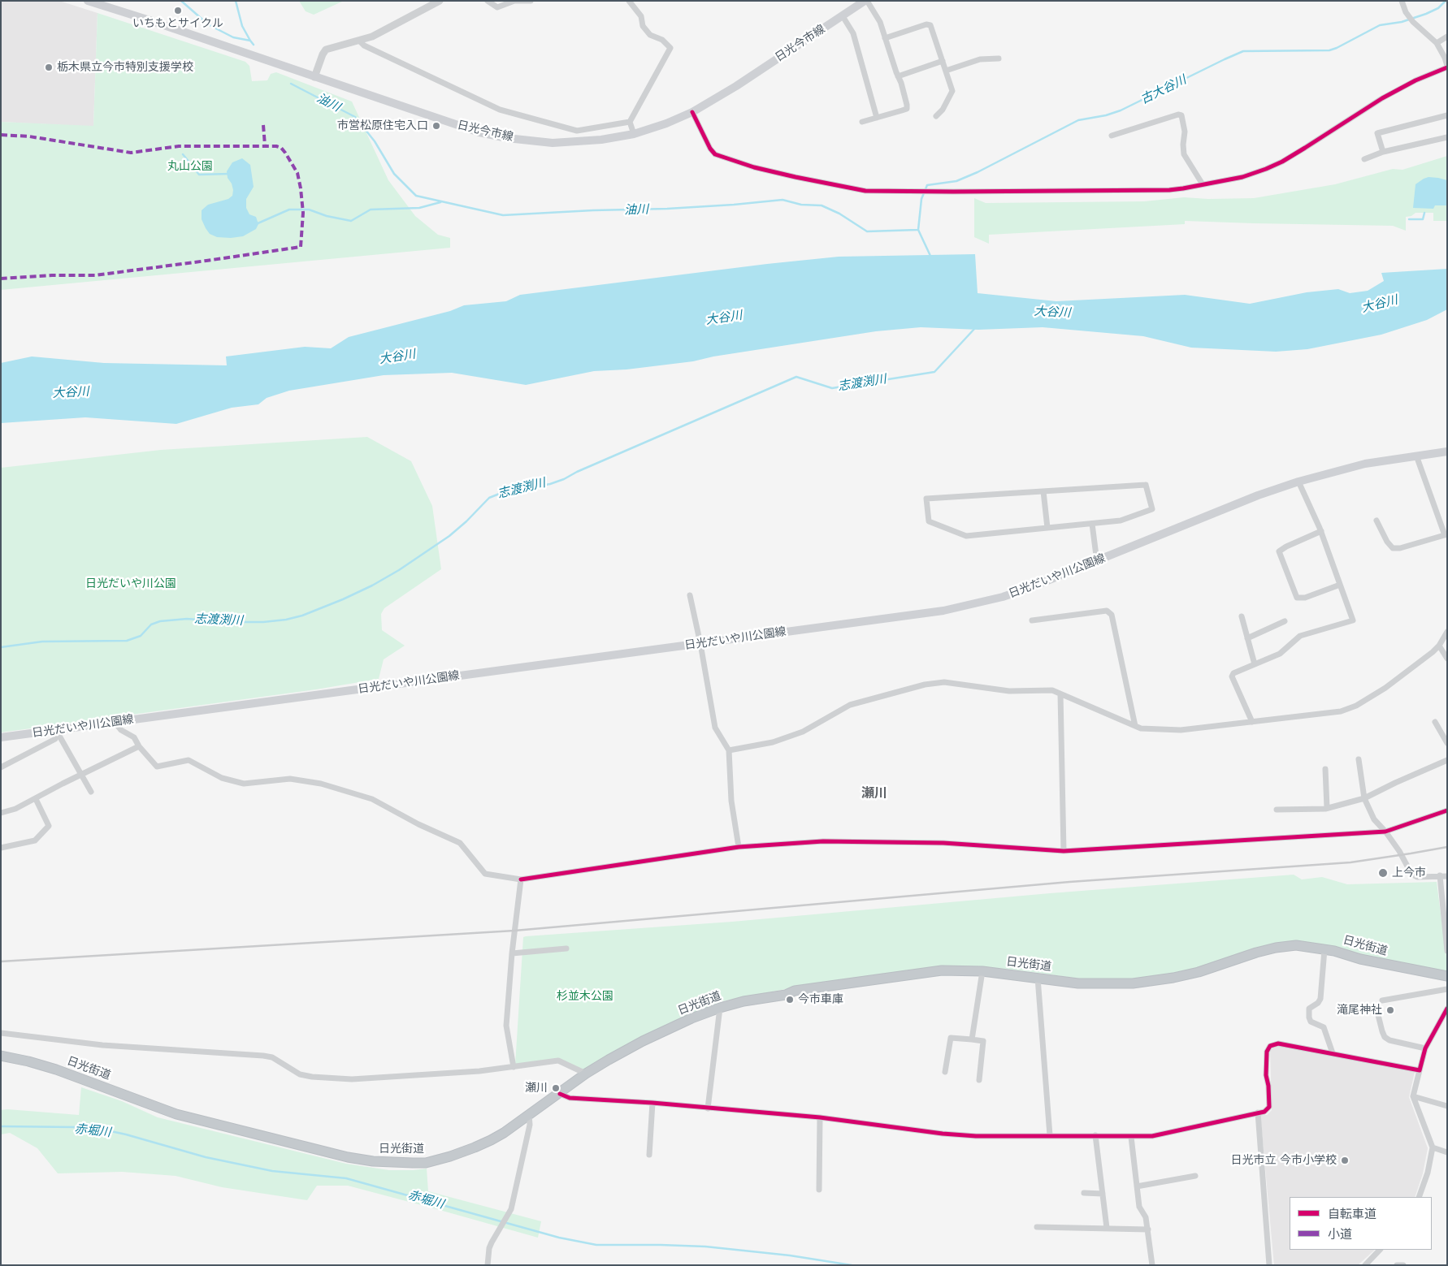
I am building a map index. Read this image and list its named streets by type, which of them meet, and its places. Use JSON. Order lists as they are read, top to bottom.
{
  "streets": {
    "highway": ["日光街道"],
    "main road": ["日光今市線", "日光だいや川公園線"]
  },
  "districts": ["瀬川"],
  "water": [
    "古大谷川",
    "油川",
    "大谷川",
    "志渡渕川",
    "赤堀川"
  ],
  "parks": ["丸山公園", "日光だいや川公園", "杉並木公園"],
  "places": [
    "いちもとサイクル",
    "栃木県立今市特別支援学校",
    "市営松原住宅入口",
    "上今市",
    "今市車庫",
    "滝尾神社",
    "瀬川",
    "日光市立 今市小学校"
  ],
  "legend": ["自転車道", "小道"]
}
